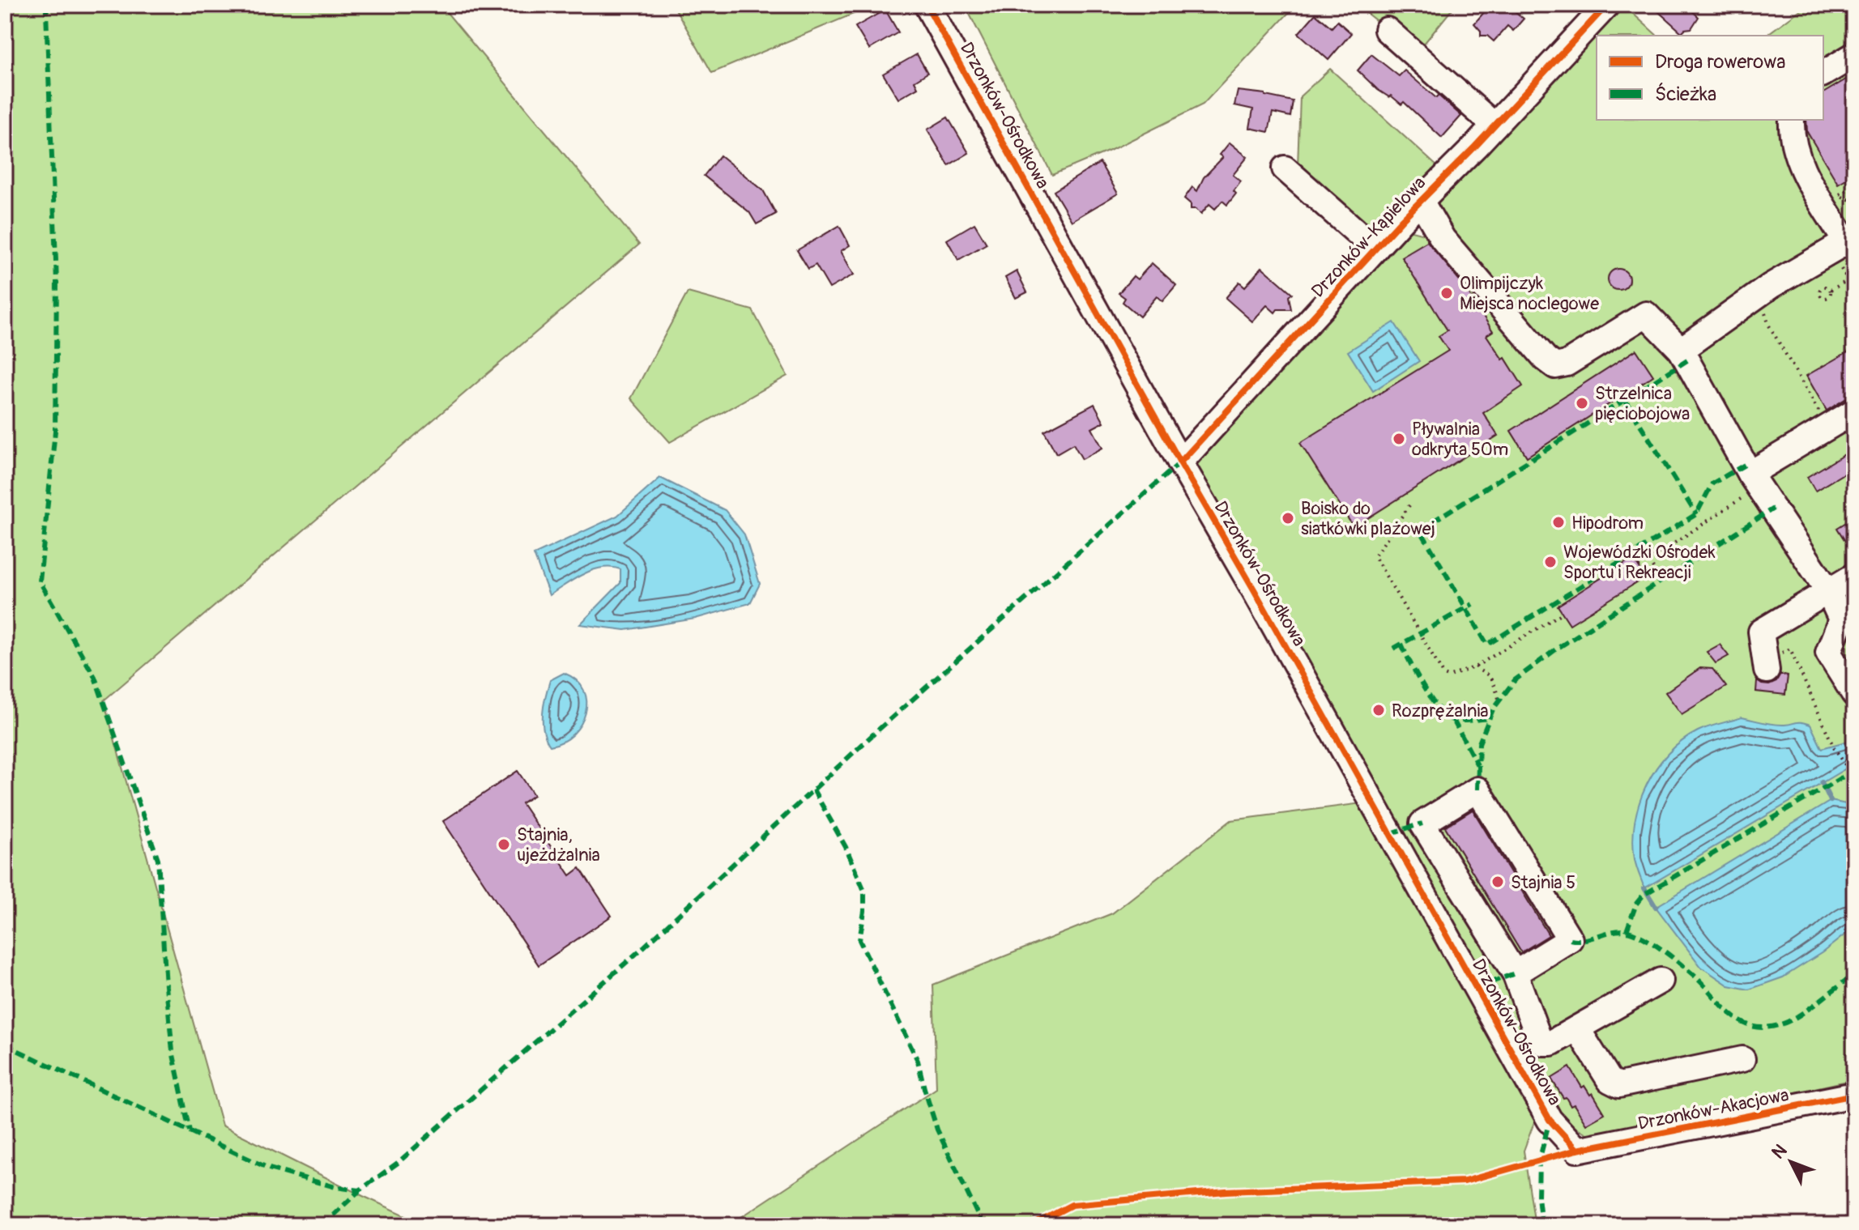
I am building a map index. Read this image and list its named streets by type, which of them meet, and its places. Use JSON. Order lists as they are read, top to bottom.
{
  "streets": {
    "street": ["Drzonków-Ośrodkowa", "Drzonków-Kąpielowa", "Drzonków-Akacjowa"]
  },
  "crossings": [
    ["Drzonków-Ośrodkowa", "Drzonków-Kąpielowa"],
    ["Drzonków-Ośrodkowa", "Drzonków-Akacjowa"]
  ],
  "places": [
    "Olimpijczyk Miejsca noclegowe",
    "Strzelnica pięciobojowa",
    "Pływalnia odkryta 50m",
    "Boisko do siatkówki plażowej",
    "Hipodrom",
    "Wojewódzki Ośrodek Sportu i Rekreacji",
    "Rozprężalnia",
    "Stajnia, ujeżdżalnia",
    "Stajnia 5"
  ],
  "legend": ["Droga rowerowa", "Ścieżka"],
  "north": "top left"
}
